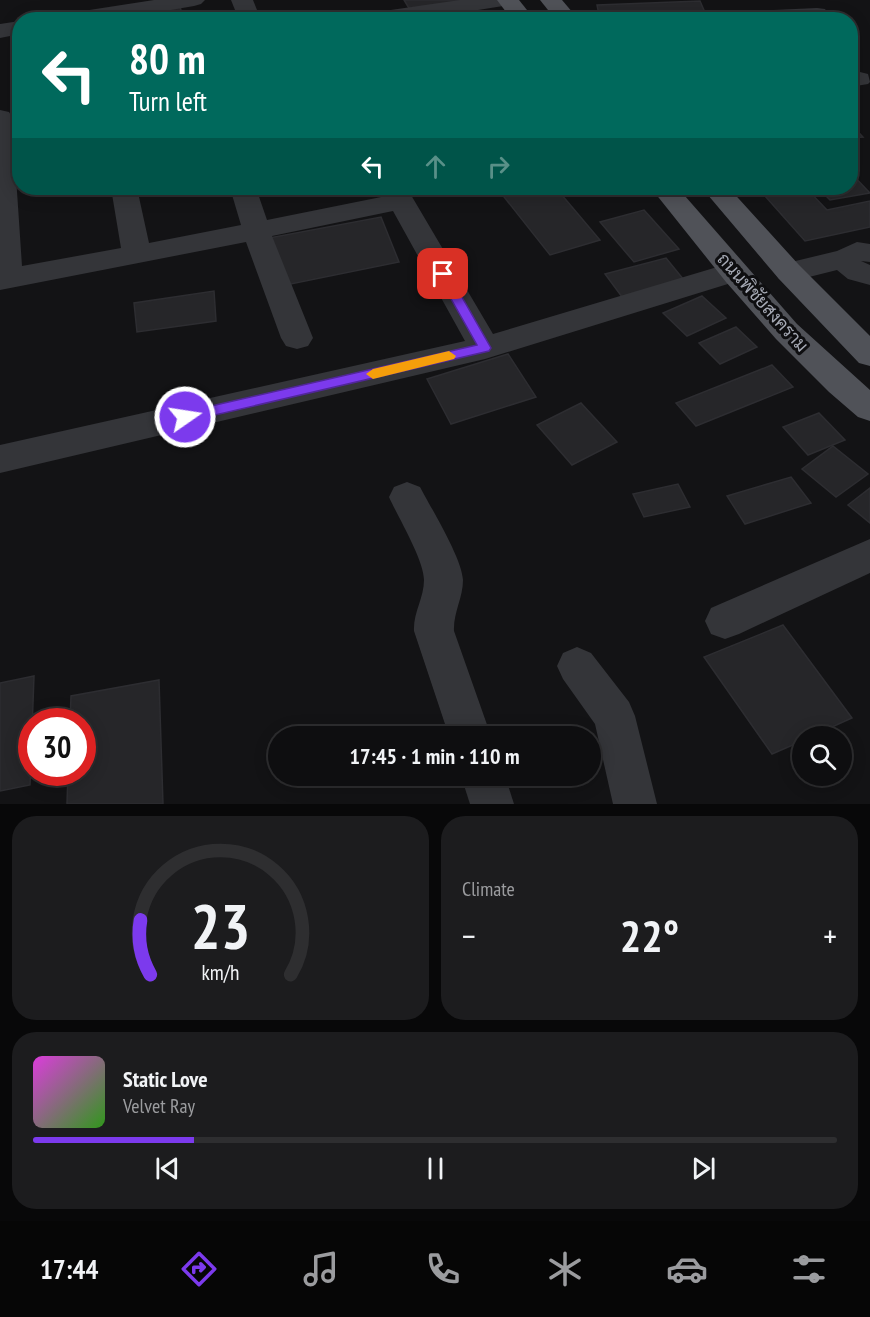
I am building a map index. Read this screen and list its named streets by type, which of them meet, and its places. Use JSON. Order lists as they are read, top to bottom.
{
  "streets": {
    "main road": ["ถนนพิชัยสงคราม"]
  },
  "page": {
    "turn": ["80 m", "Turn left"],
    "limit": "30",
    "trip": "17:45 · 1 min · 110 m",
    "tile": "Climate",
    "heat": ["−", "22°", "+"],
    "song": ["Static Love", "Velvet Ray"],
    "tabs": "17:44",
    "gauge": ["23", "km/h"]
  }
}
